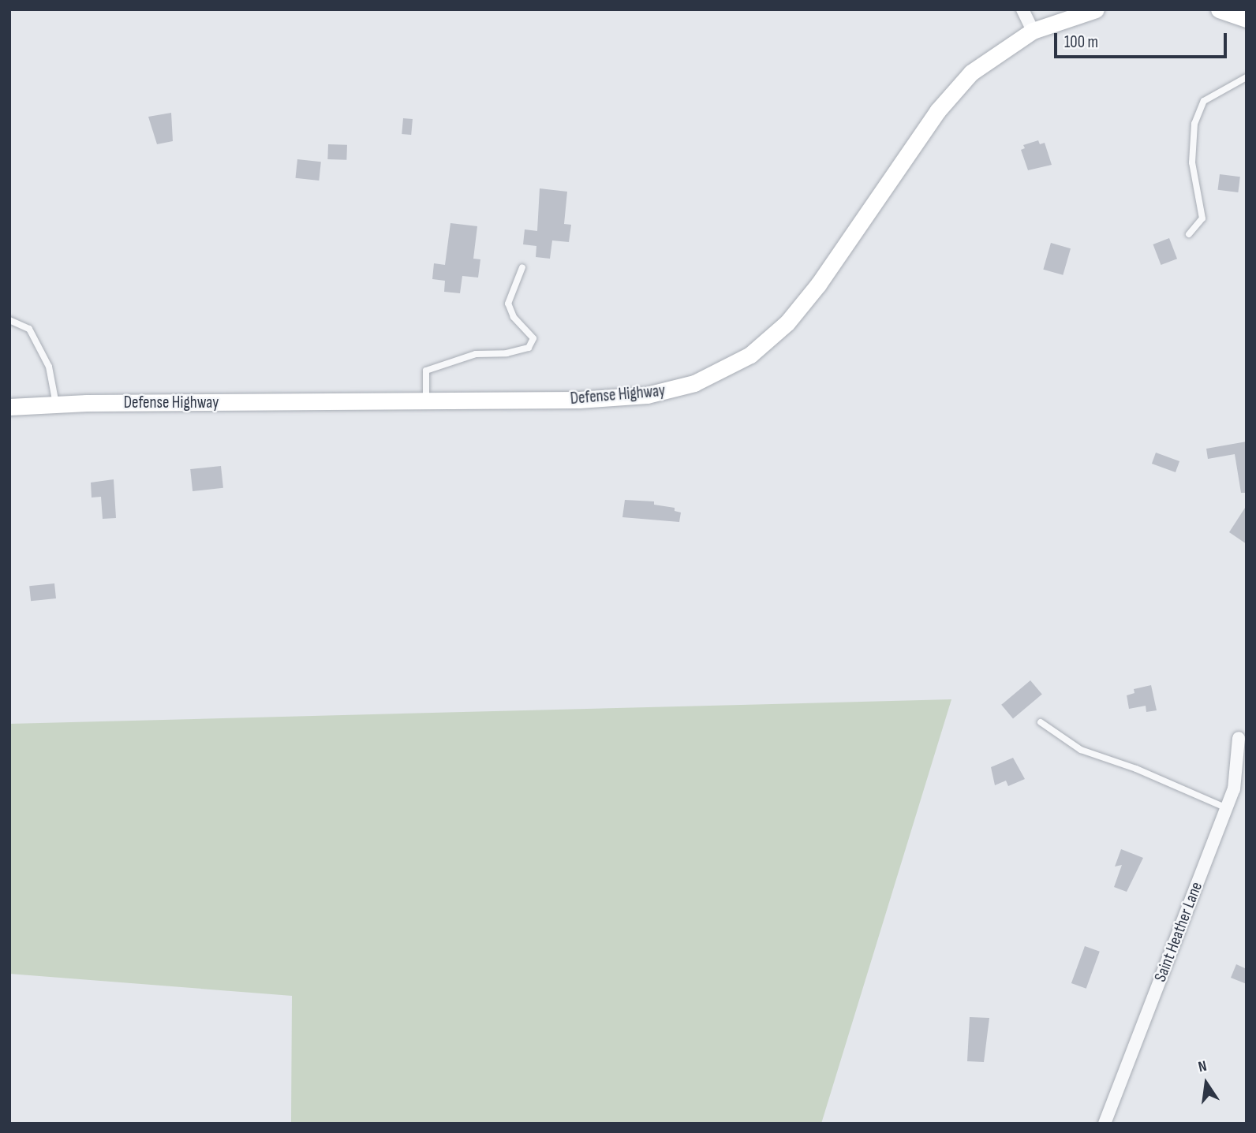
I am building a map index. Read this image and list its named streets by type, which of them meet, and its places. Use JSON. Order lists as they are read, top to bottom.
{
  "streets": {
    "main road": ["Defense Highway"],
    "street": ["Saint Heather Lane"]
  },
  "scale_bar": "100 m",
  "north": "top"
}
